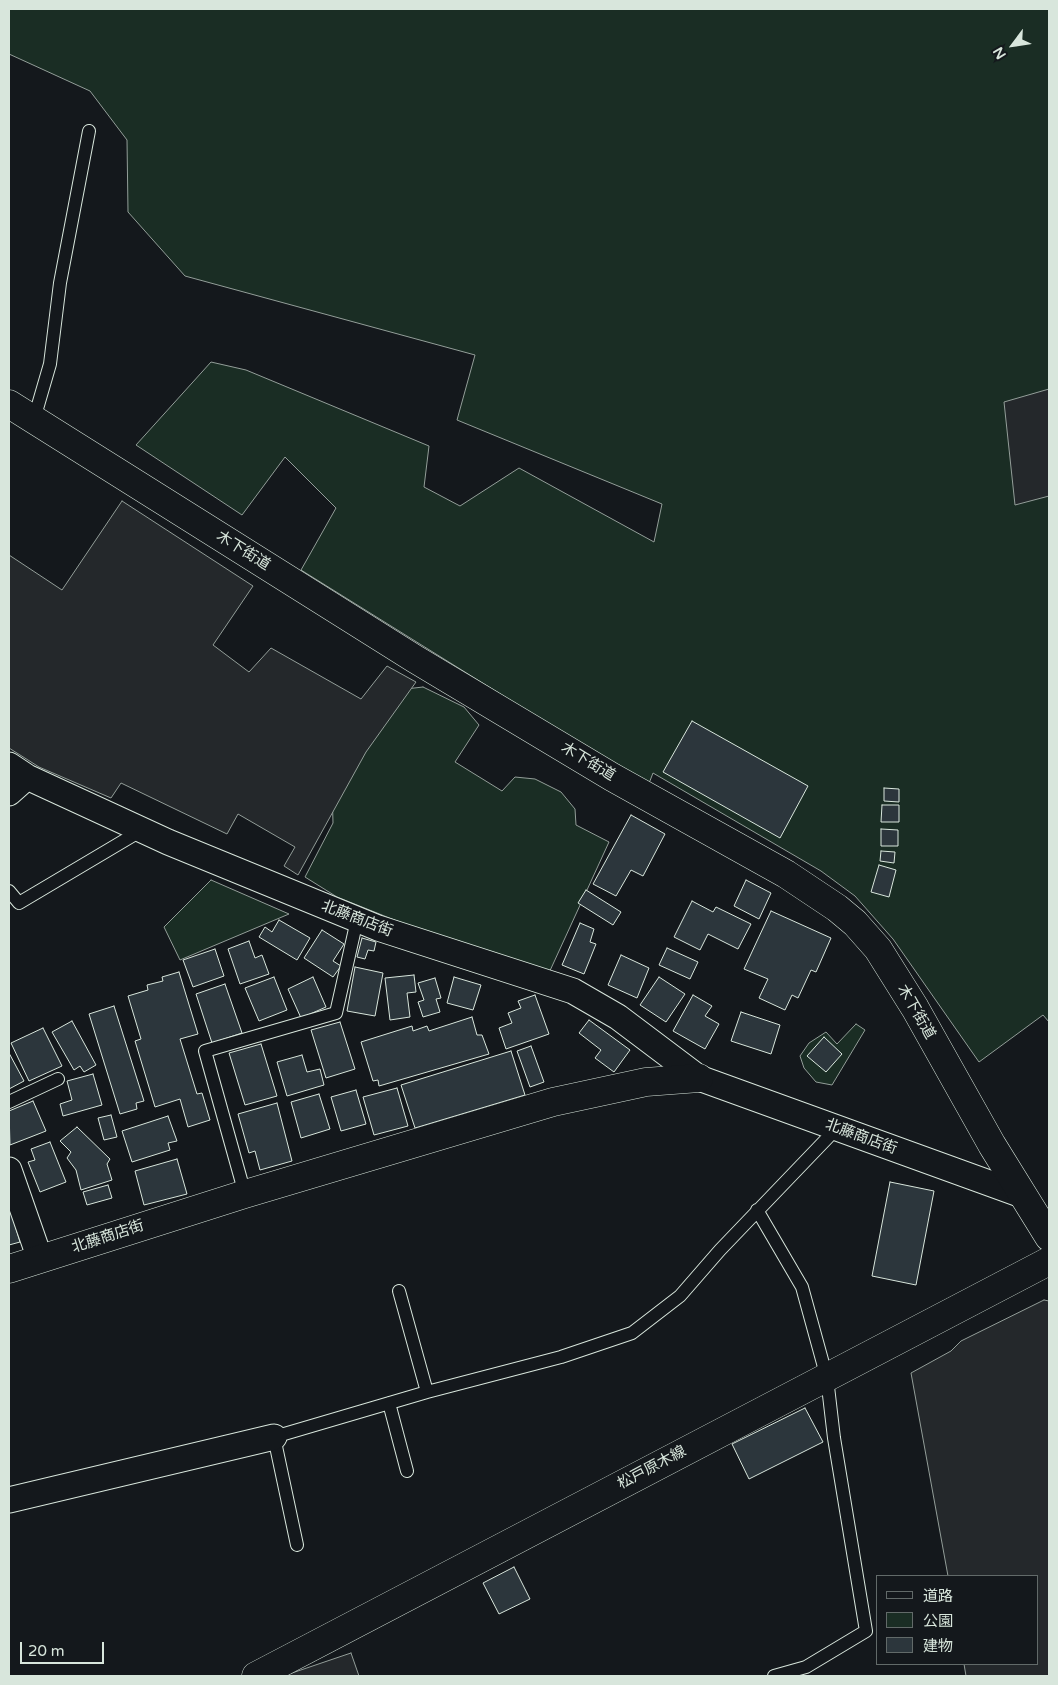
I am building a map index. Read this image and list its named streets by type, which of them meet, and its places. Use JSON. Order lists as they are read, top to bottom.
{
  "streets": {
    "main road": ["木下街道", "北藤商店街", "松戸原木線"]
  },
  "crossings": [
    ["木下街道", "北藤商店街"]
  ],
  "legend": ["道路", "公園", "建物"],
  "scale_bar": "20 m",
  "north": "bottom left"
}
